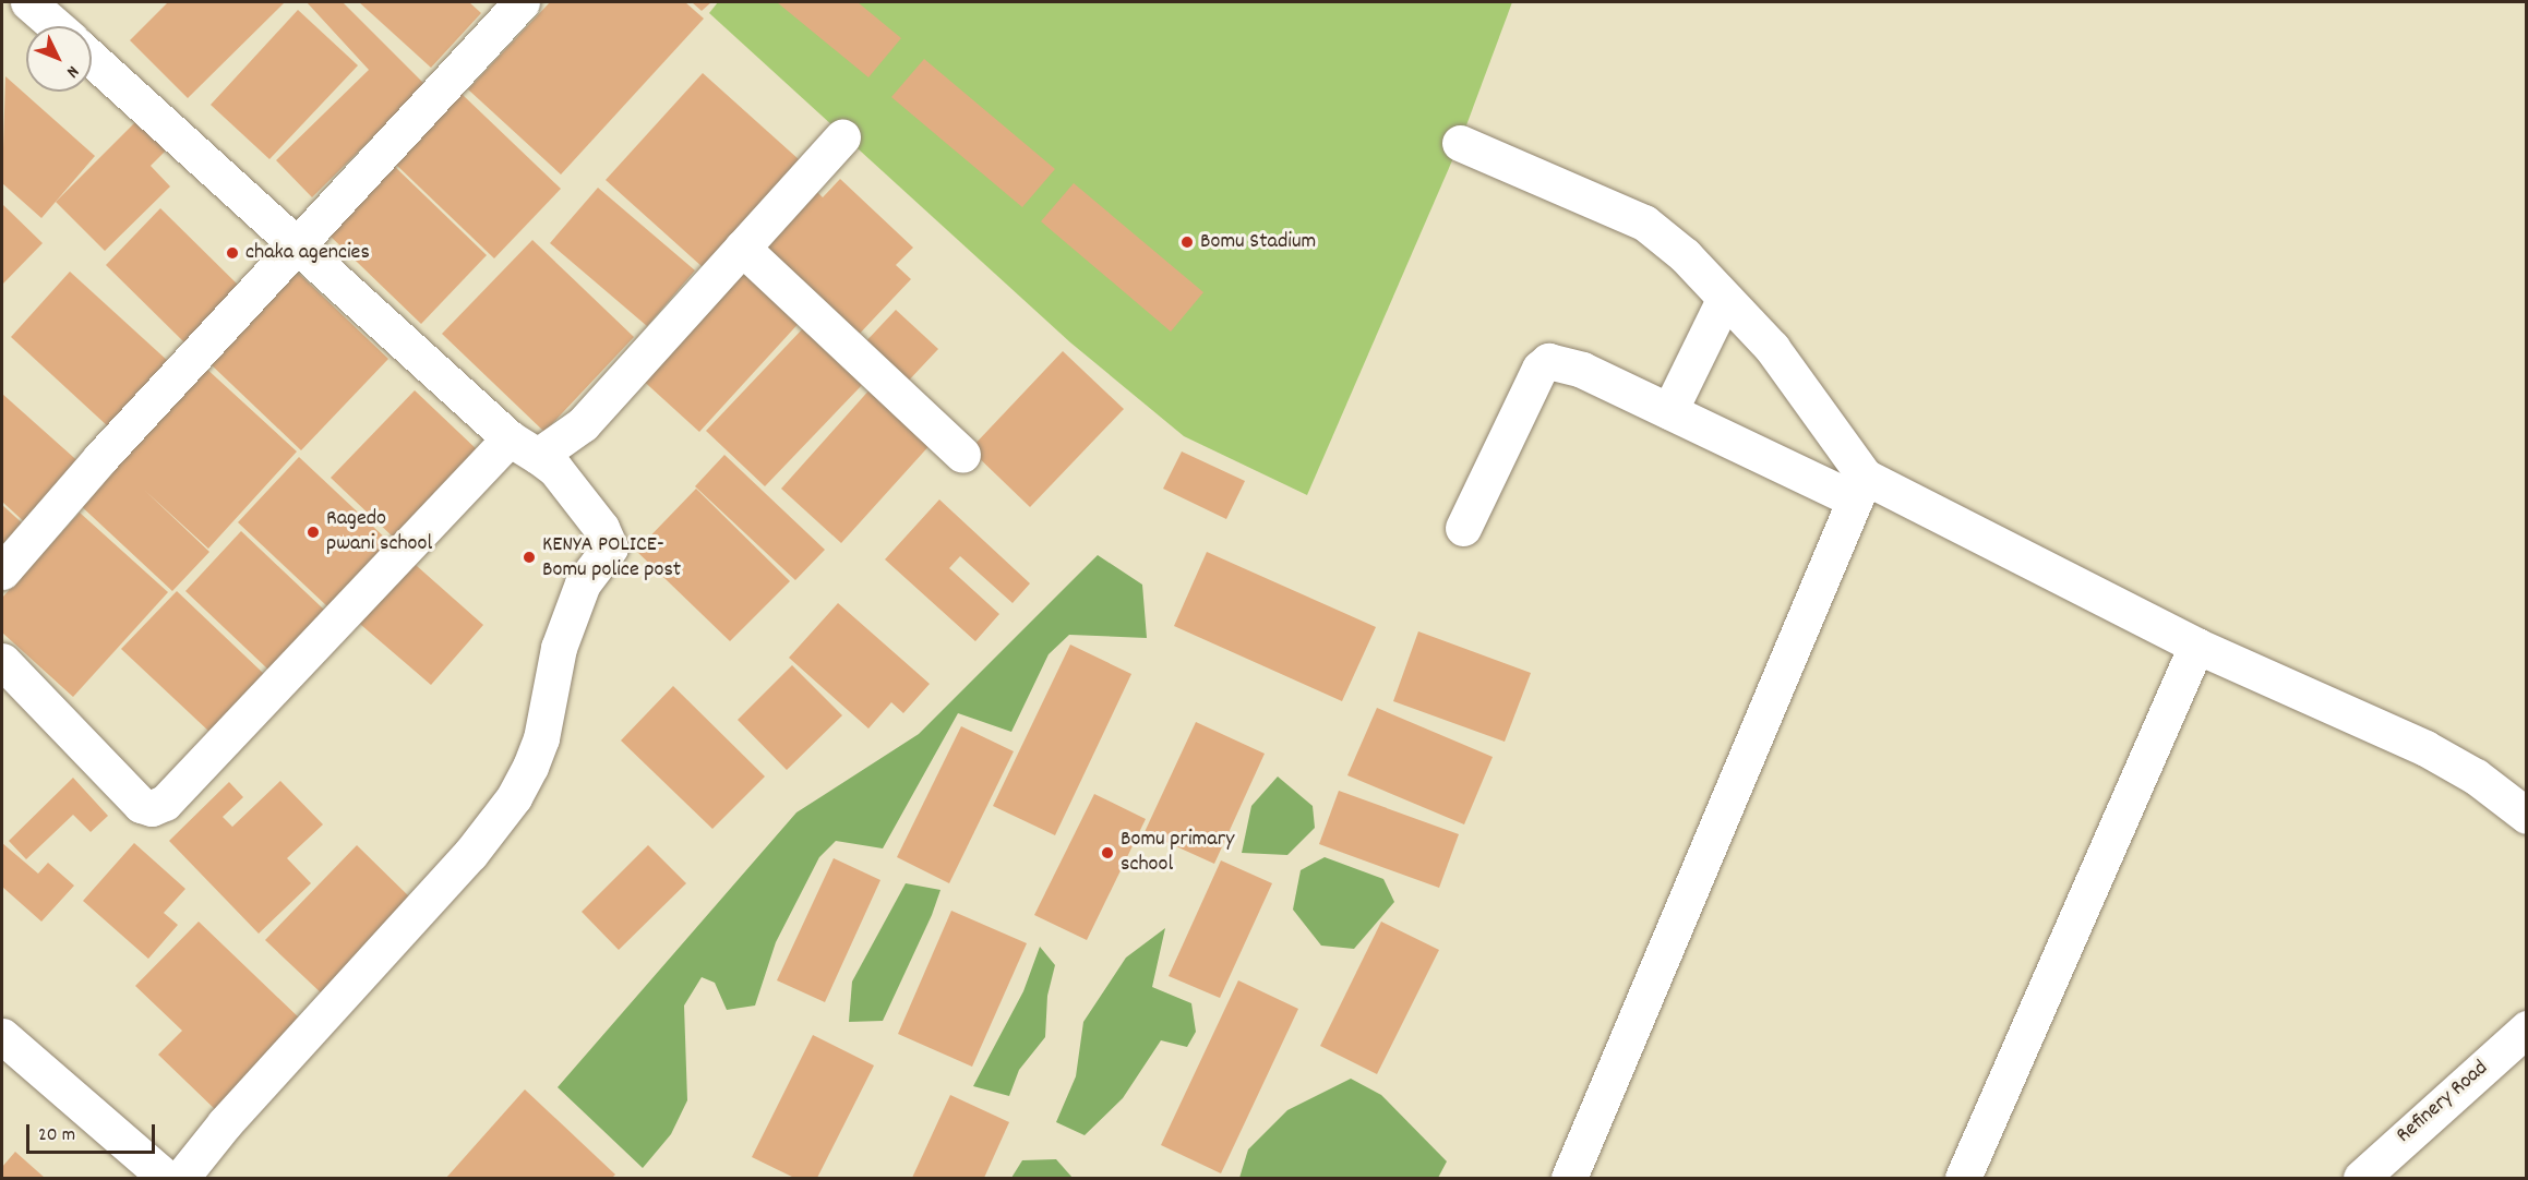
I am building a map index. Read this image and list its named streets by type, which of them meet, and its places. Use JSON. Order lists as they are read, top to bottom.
{
  "streets": {
    "street": ["Refinery Road"]
  },
  "places": [
    "Bomu Stadium",
    "chaka agencies",
    "Ragedo pwani school",
    "KENYA POLICE- Bomu police post",
    "Bomu primary school"
  ],
  "scale_bar": "20 m",
  "north": "bottom right"
}
